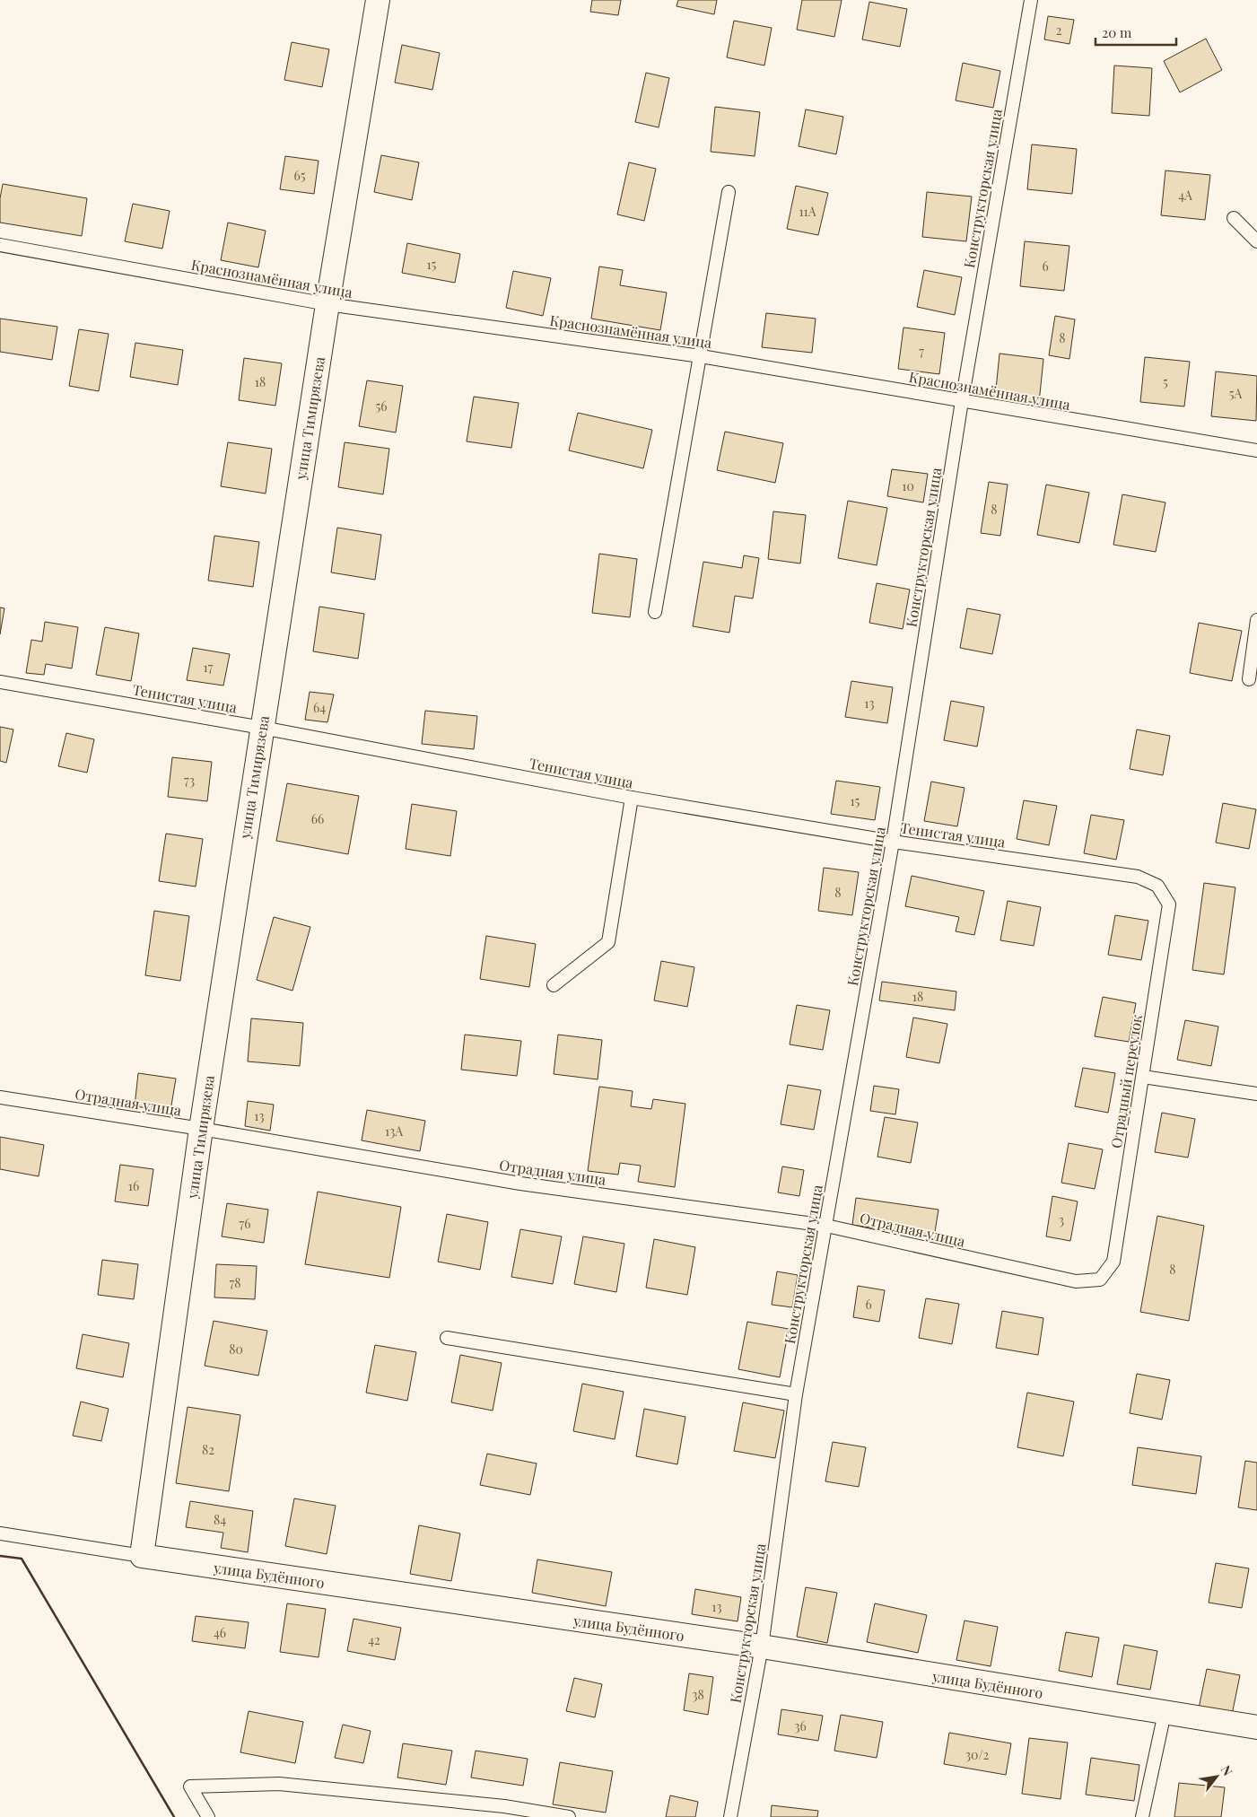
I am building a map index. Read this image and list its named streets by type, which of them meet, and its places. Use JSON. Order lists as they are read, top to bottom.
{
  "streets": {
    "street": ["улица Тимирязева", "улица Будённого"],
    "lane": [
      "Конструкторская улица",
      "Краснознамённая улица",
      "Тенистая улица",
      "Отрадный переулок",
      "Отрадная улица"
    ]
  },
  "crossings": [
    ["Конструкторская улица", "Краснознамённая улица"],
    ["Конструкторская улица", "Тенистая улица"],
    ["Конструкторская улица", "Отрадная улица"],
    ["Конструкторская улица", "улица Будённого"],
    ["Краснознамённая улица", "улица Тимирязева"],
    ["улица Тимирязева", "Тенистая улица"],
    ["улица Тимирязева", "Отрадная улица"],
    ["улица Тимирязева", "улица Будённого"],
    ["Тенистая улица", "Отрадный переулок"],
    ["Отрадный переулок", "Отрадная улица"]
  ],
  "house_numbers": [
    "2",
    "65",
    "4А",
    "11А",
    "15",
    "6",
    "8",
    "7",
    "18",
    "5",
    "5А",
    "56",
    "10",
    "8",
    "17",
    "13",
    "64",
    "73",
    "15",
    "66",
    "8",
    "18",
    "13",
    "13А",
    "16",
    "3",
    "76",
    "8",
    "78",
    "6",
    "80",
    "82",
    "84",
    "13",
    "46",
    "42",
    "38",
    "36",
    "30/2"
  ],
  "scale_bar": "20 m",
  "north": "top right"
}
